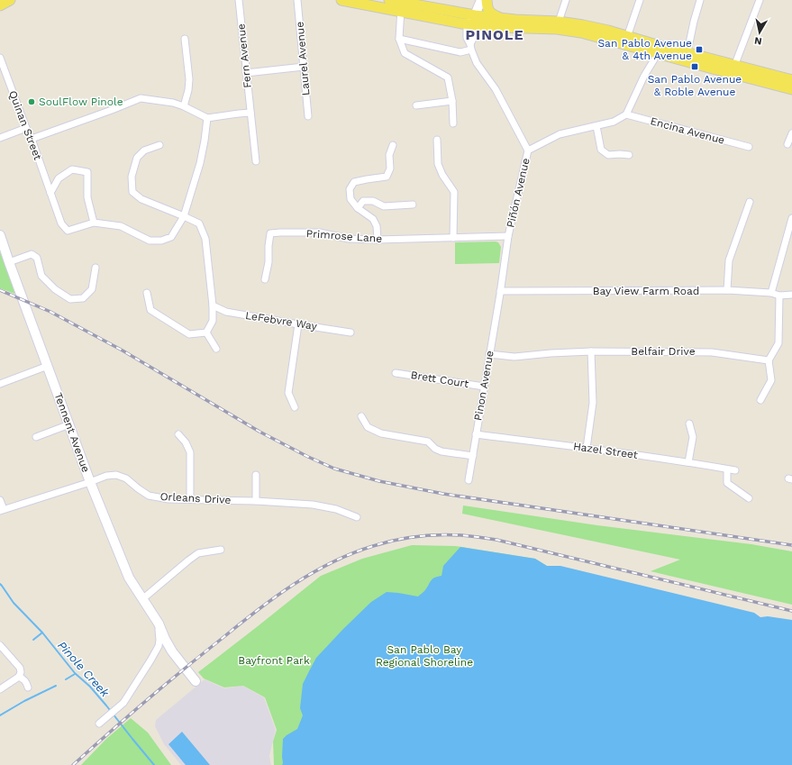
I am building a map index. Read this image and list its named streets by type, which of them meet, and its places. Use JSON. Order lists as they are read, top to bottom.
{
  "streets": {
    "street": [
      "Fern Avenue",
      "Laurel Avenue",
      "Quinan Street",
      "Encina Avenue",
      "Piñón Avenue",
      "Primrose Lane",
      "Bay View Farm Road",
      "LeFebvre Way",
      "Belfair Drive",
      "Brett Court",
      "Pinon Avenue",
      "Tennent Avenue",
      "Hazel Street",
      "Orleans Drive"
    ]
  },
  "crossings": [
    ["Piñón Avenue", "Primrose Lane"],
    ["Piñón Avenue", "Bay View Farm Road"],
    ["Piñón Avenue", "Pinon Avenue"],
    ["Bay View Farm Road", "Pinon Avenue"],
    ["Belfair Drive", "Pinon Avenue"],
    ["Brett Court", "Pinon Avenue"],
    ["Pinon Avenue", "Hazel Street"],
    ["Tennent Avenue", "Orleans Drive"]
  ],
  "districts": ["PINOLE"],
  "water": ["Pinole Creek"],
  "parks": ["San Pablo Bay Regional Shoreline", "Bayfront Park"],
  "places": {
    "transit": ["San Pablo Avenue & 4th Avenue", "San Pablo Avenue & Roble Avenue"],
    "other": ["SoulFlow Pinole"]
  },
  "north": "bottom"
}
